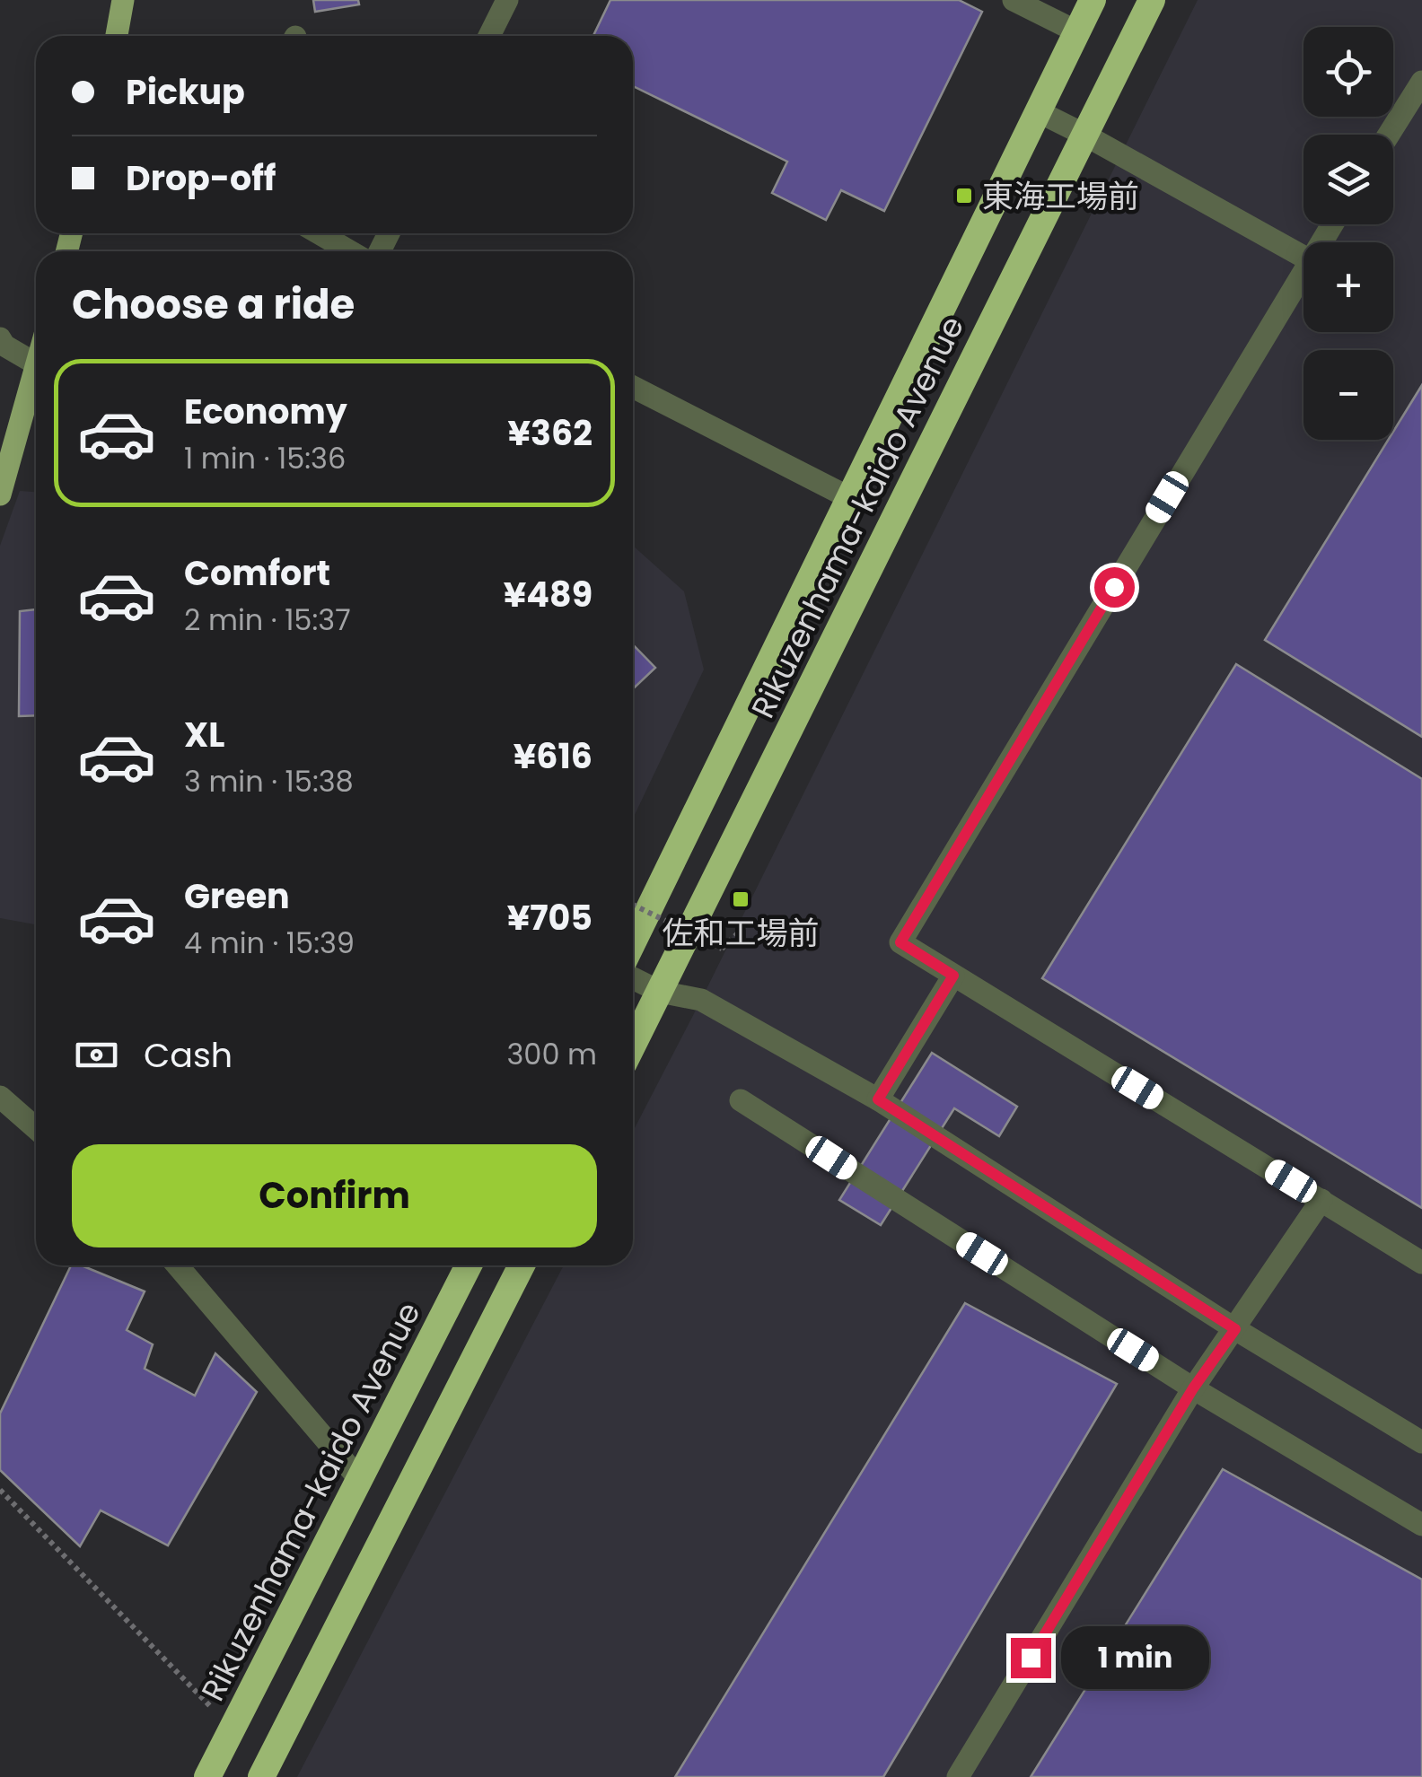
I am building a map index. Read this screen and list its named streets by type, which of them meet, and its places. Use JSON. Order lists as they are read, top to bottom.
{
  "streets": {
    "highway": ["Rikuzenhama-kaido Avenue"]
  },
  "places": {
    "transit": ["東海工場前", "佐和工場前"]
  },
  "page": {
    "map_buttons": ["+", "−"],
    "banner": ["Pickup", "Drop-off"],
    "heading": "Choose a ride",
    "list": [
      {
        "name": "Economy",
        "note": "1 min · 15:36",
        "value": "¥362"
      },
      {
        "name": "Comfort",
        "note": "2 min · 15:37",
        "value": "¥489"
      },
      {
        "name": "XL",
        "note": "3 min · 15:38",
        "value": "¥616"
      },
      {
        "name": "Green",
        "note": "4 min · 15:39",
        "value": "¥705"
      }
    ],
    "pay": ["Cash", "300 m"],
    "buttons": "Confirm",
    "bubble": "1 min"
  }
}
